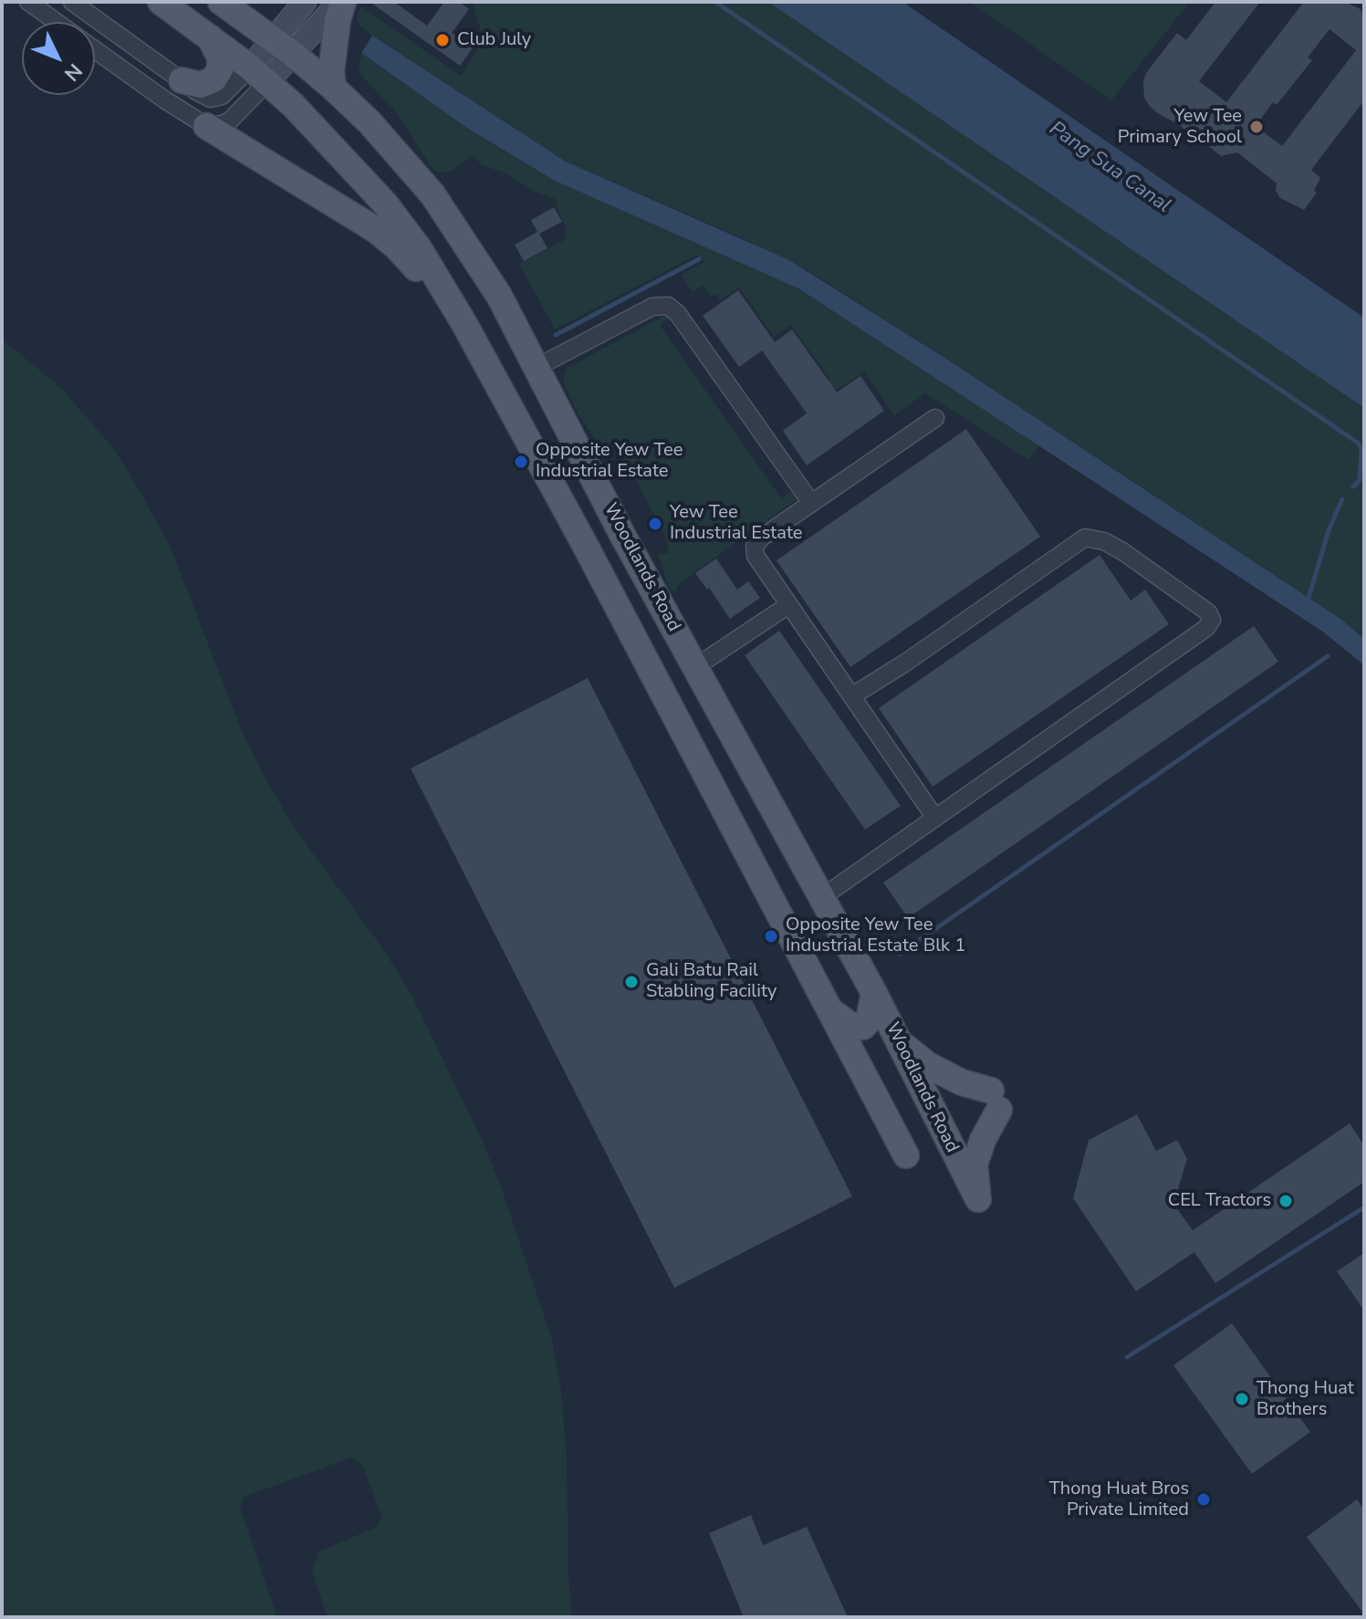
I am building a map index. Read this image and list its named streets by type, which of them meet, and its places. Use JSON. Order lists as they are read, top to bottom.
{
  "streets": {
    "main road": ["Woodlands Road"]
  },
  "water": ["Pang Sua Canal"],
  "places": [
    "Club July",
    "Yew Tee Primary School",
    "Opposite Yew Tee Industrial Estate",
    "Yew Tee Industrial Estate",
    "Opposite Yew Tee Industrial Estate Blk 1",
    "Gali Batu Rail Stabling Facility",
    "CEL Tractors",
    "Thong Huat Brothers",
    "Thong Huat Bros Private Limited"
  ],
  "north": "bottom right"
}
